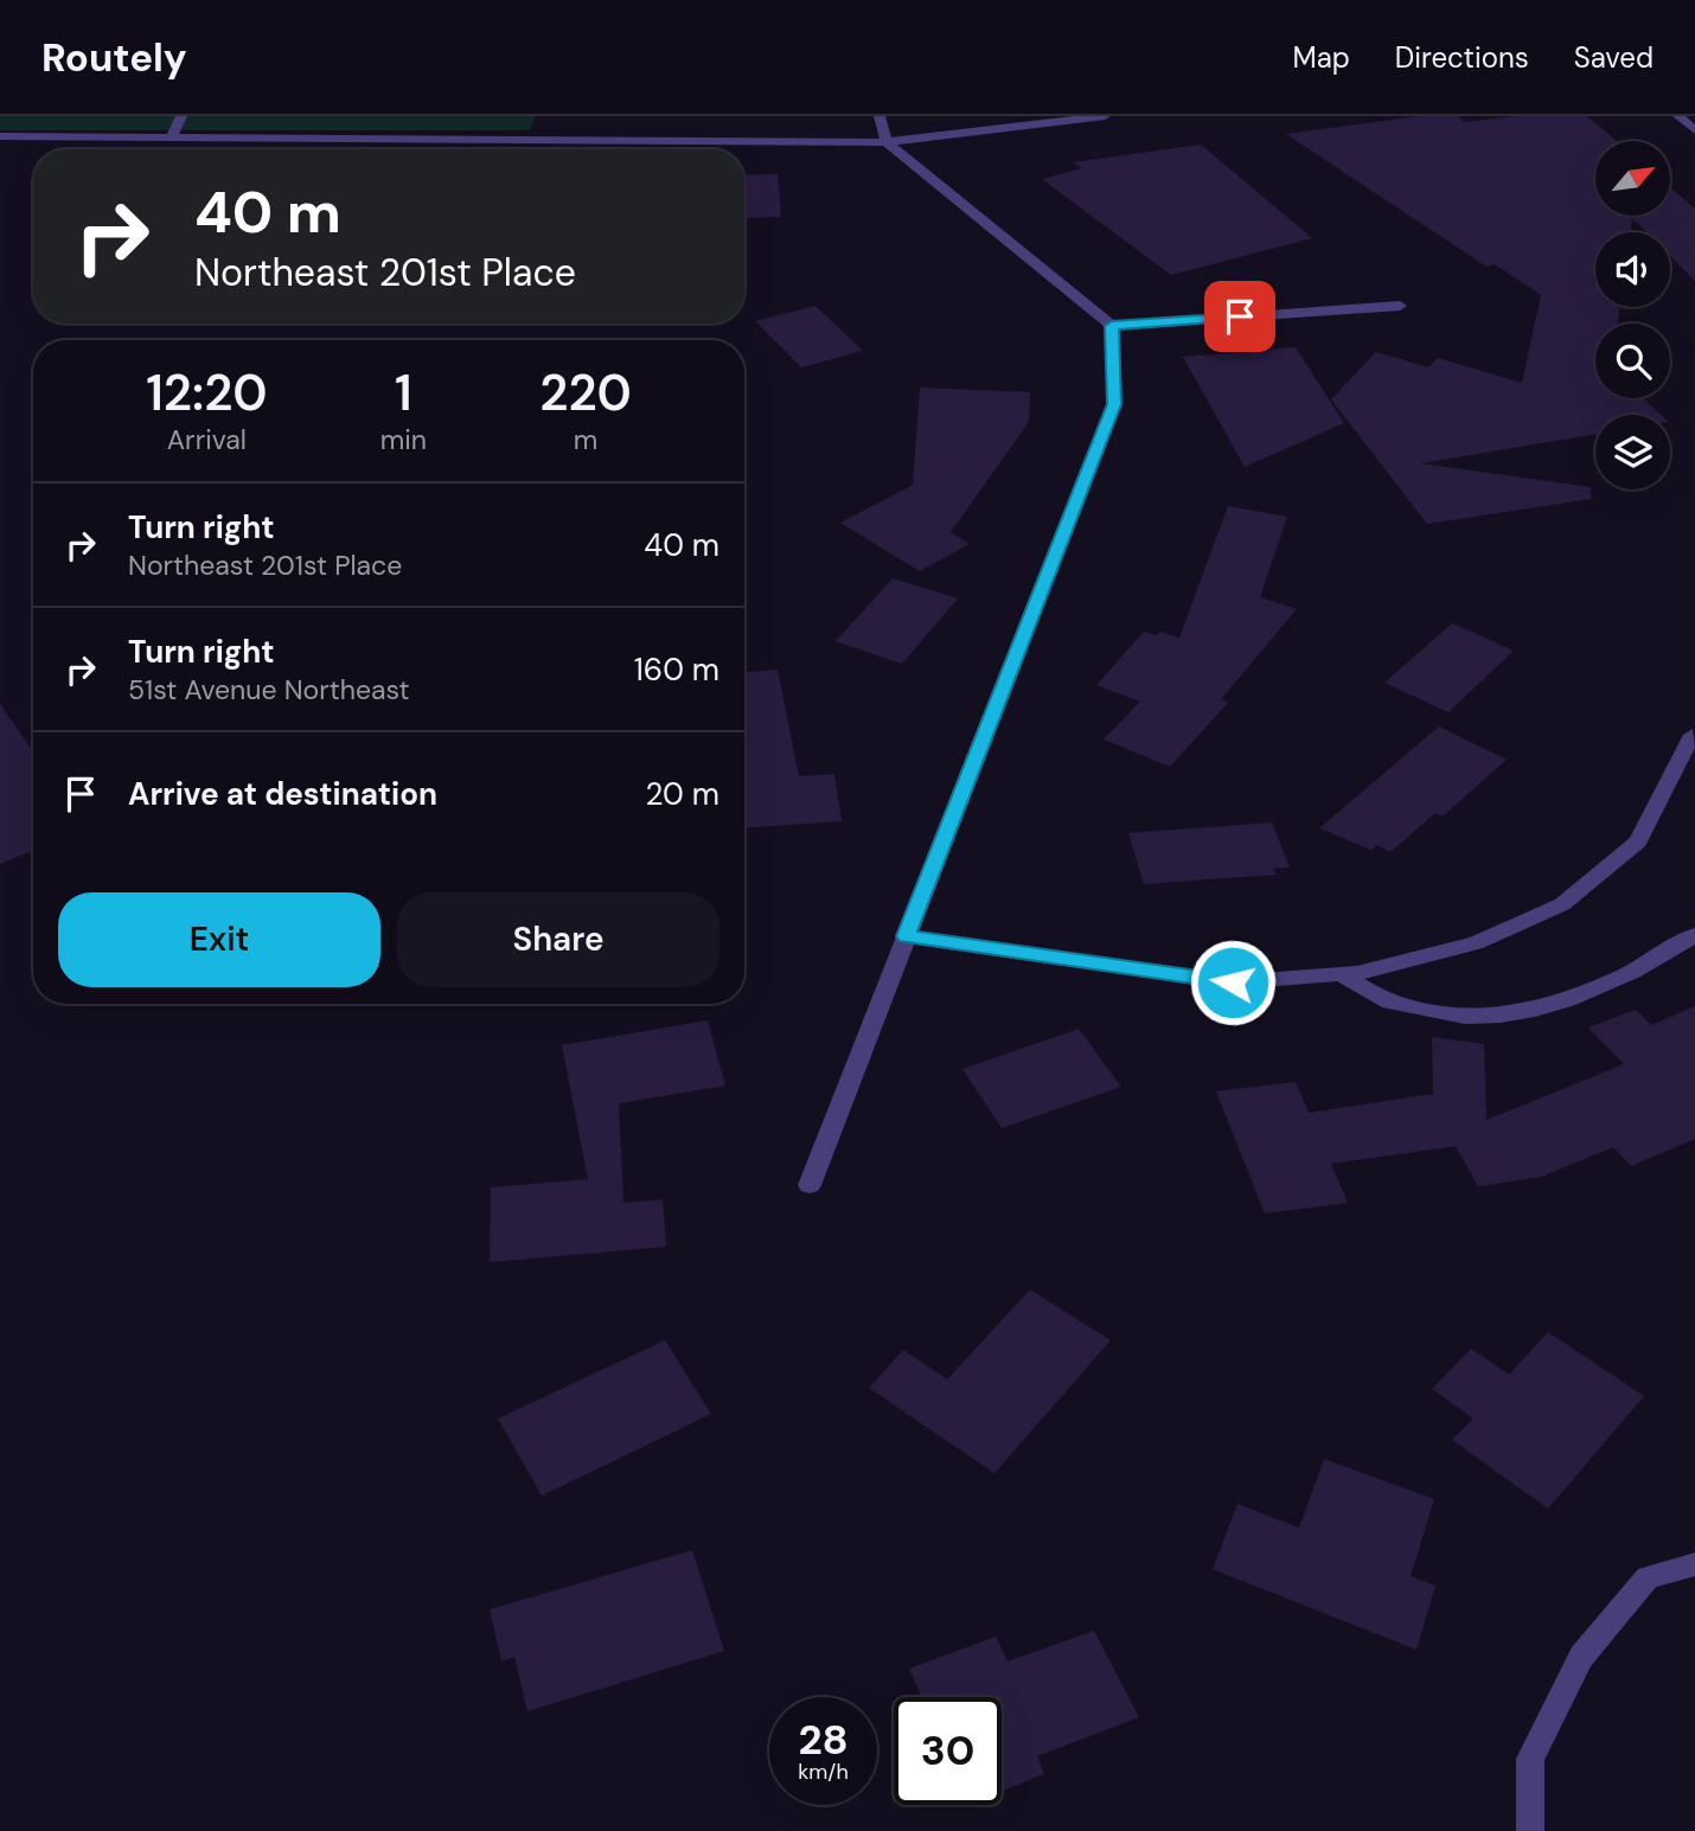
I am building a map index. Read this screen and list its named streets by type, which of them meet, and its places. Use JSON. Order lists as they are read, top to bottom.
{
  "north": "top right",
  "page": {
    "header": "Routely",
    "nav": ["Map", "Directions", "Saved"],
    "turn": ["40 m", "Northeast 201st Place"],
    "eta": [
      "12:20",
      "Arrival",
      "1",
      "min",
      "220",
      "m"
    ],
    "list": [
      {
        "name": "Turn right",
        "note": "Northeast 201st Place",
        "value": "40 m"
      },
      {
        "name": "Turn right",
        "note": "51st Avenue Northeast",
        "value": "160 m"
      },
      {
        "name": "Arrive at destination",
        "value": "20 m"
      }
    ],
    "buttons": ["Exit", "Share"],
    "speed": "28 km/h",
    "limit": "30"
  }
}
